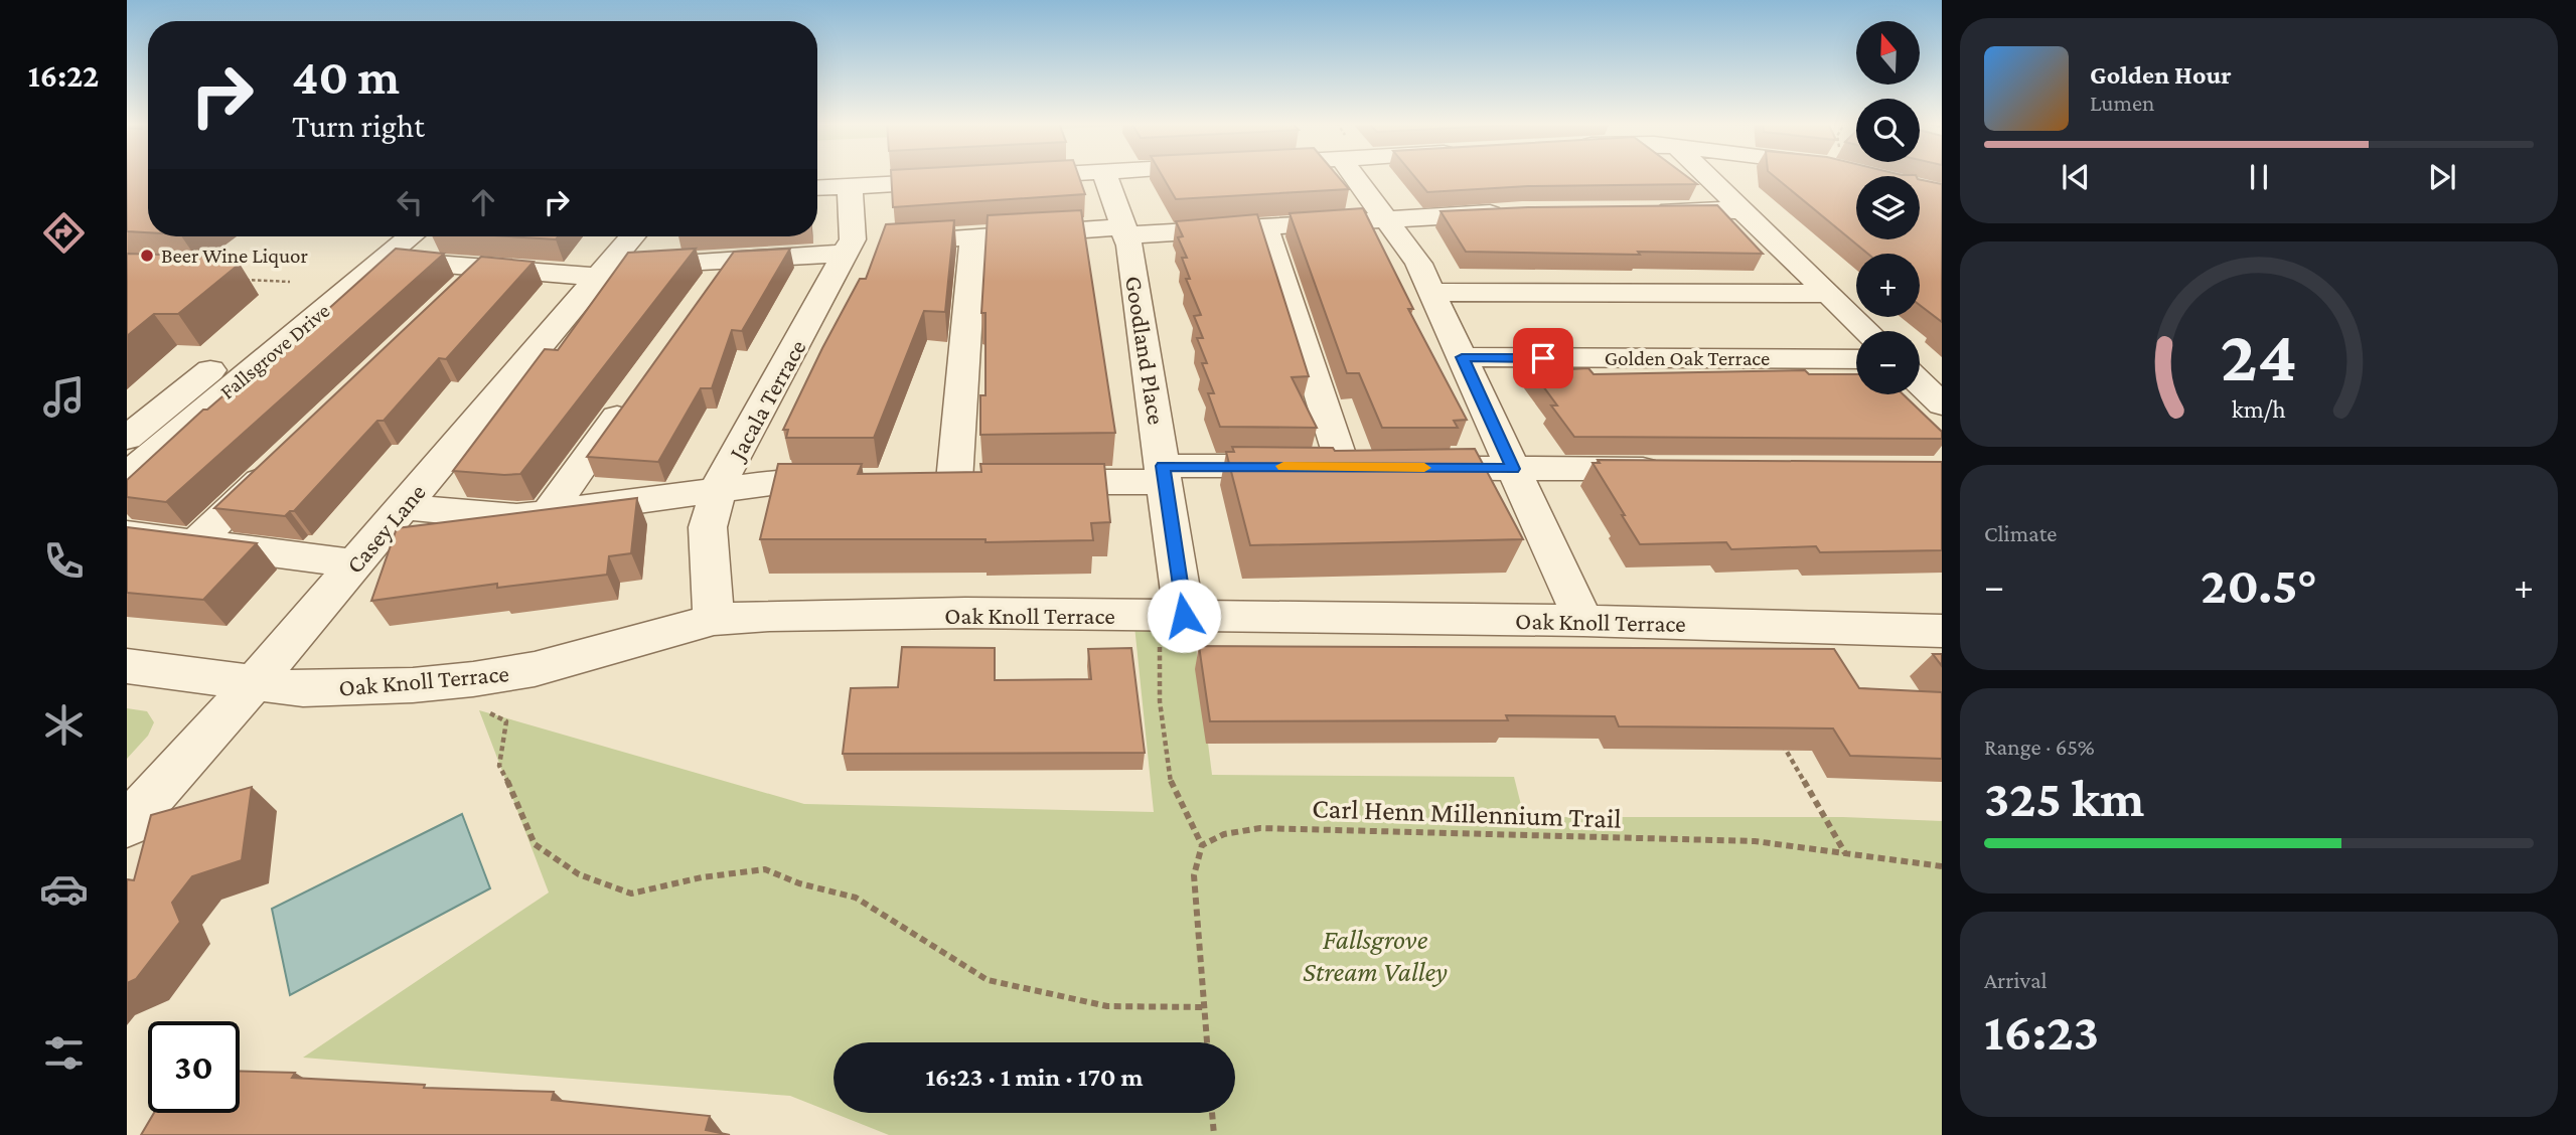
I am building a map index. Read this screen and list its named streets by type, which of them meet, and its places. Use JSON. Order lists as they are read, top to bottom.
{
  "streets": {
    "street": [
      "Goodland Place",
      "Fallsgrove Drive",
      "Golden Oak Terrace",
      "Jacala Terrace",
      "Casey Lane",
      "Oak Knoll Terrace"
    ],
    "path": ["Carl Henn Millennium Trail"]
  },
  "crossings": [
    ["Goodland Place", "Oak Knoll Terrace"],
    ["Jacala Terrace", "Oak Knoll Terrace"],
    ["Casey Lane", "Oak Knoll Terrace"]
  ],
  "parks": ["Fallsgrove Stream Valley"],
  "places": ["Beer Wine Liquor"],
  "north": "top",
  "page": {
    "tabs": "16:22",
    "map_buttons": ["+", "−"],
    "turn": ["40 m", "Turn right"],
    "song": ["Golden Hour", "Lumen"],
    "tile": [
      "Climate",
      ["Range · 65%", "325 km"],
      ["Arrival", "16:23"]
    ],
    "heat": ["−", "20.5°", "+"],
    "limit": "30",
    "trip": "16:23 · 1 min · 170 m",
    "gauge": ["24", "km/h"]
  }
}
